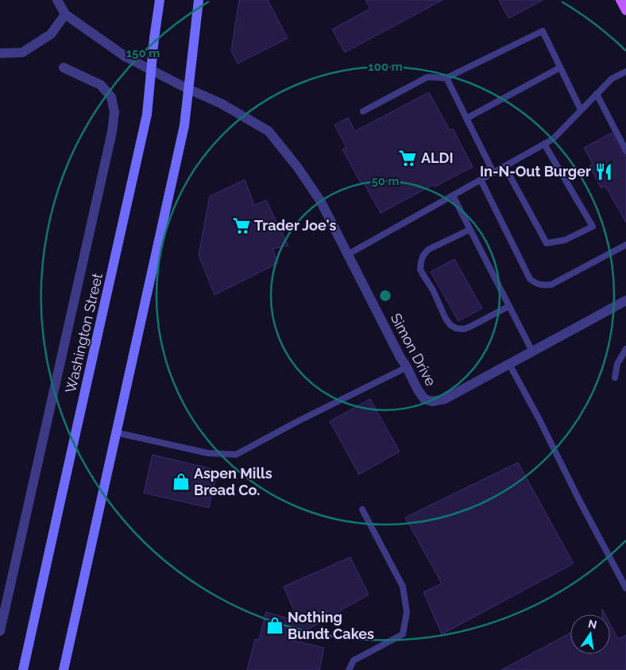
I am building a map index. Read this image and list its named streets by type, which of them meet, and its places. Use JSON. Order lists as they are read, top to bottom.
{
  "streets": {
    "main road": ["Washington Street"],
    "street": ["Simon Drive"]
  },
  "crossings": [
    ["Washington Street", "Simon Drive"]
  ],
  "places": {
    "supermarket": ["ALDI", "Trader Joe's"],
    "restaurant": ["In-N-Out Burger"],
    "shop": ["Aspen Mills Bread Co.", "Nothing Bundt Cakes"]
  },
  "north": "top",
  "rings": ["150 m", "100 m", "50 m"]
}
